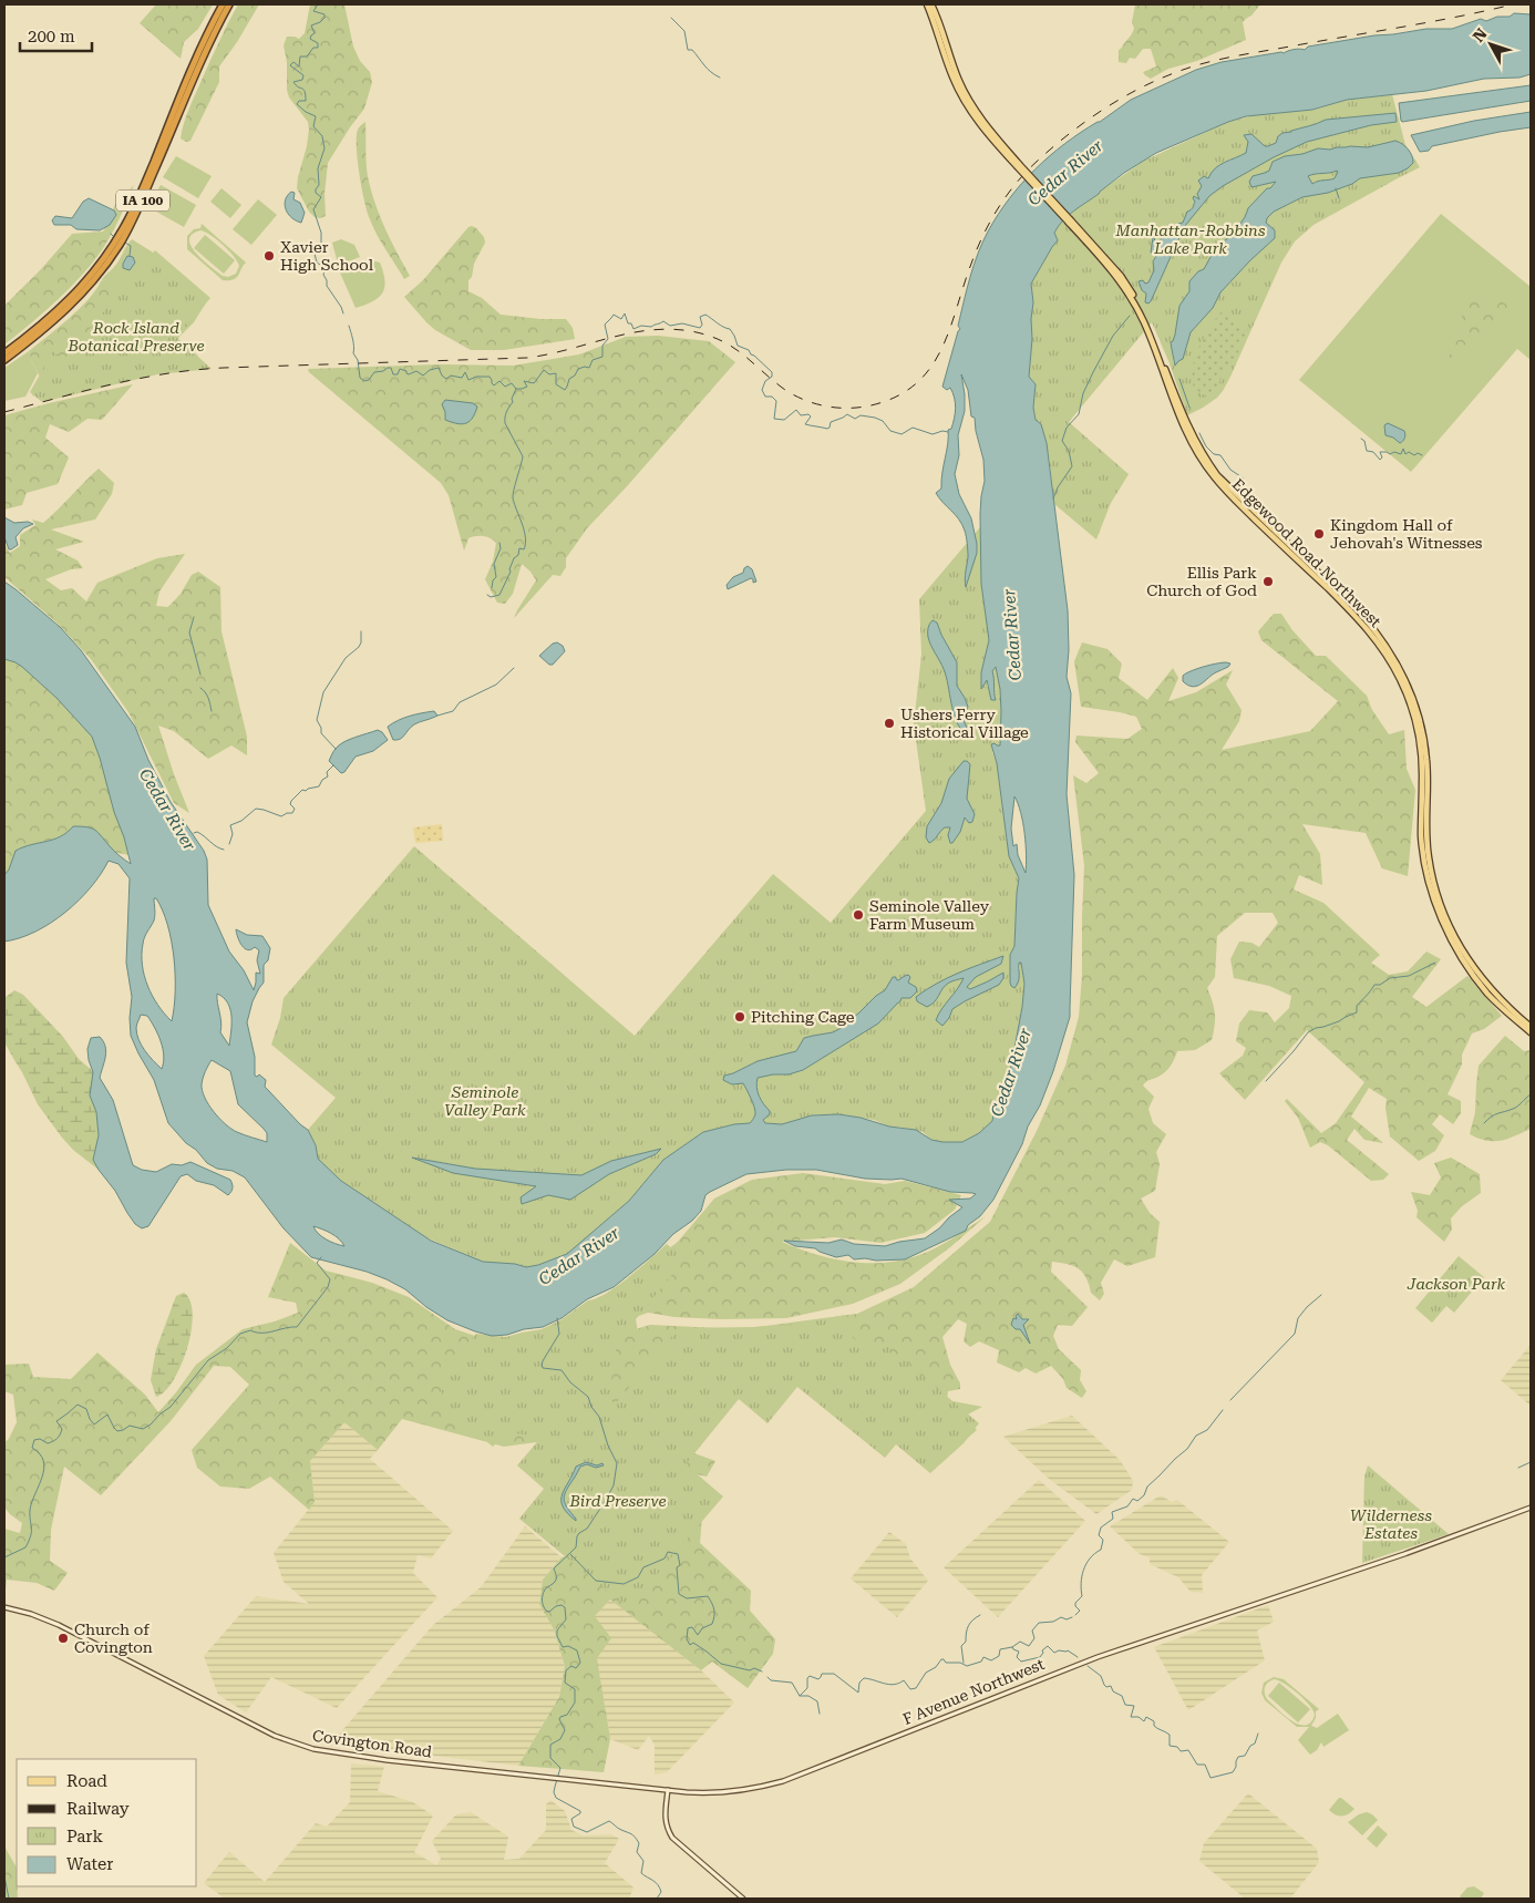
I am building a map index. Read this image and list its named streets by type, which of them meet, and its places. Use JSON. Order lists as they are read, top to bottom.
{
  "streets": {
    "highway": ["IA 100"],
    "main road": ["Edgewood Road Northwest", "F Avenue Northwest", "Covington Road"]
  },
  "crossings": [
    ["F Avenue Northwest", "Covington Road"]
  ],
  "water": ["Cedar River"],
  "parks": [
    "Manhattan-Robbins Lake Park",
    "Rock Island Botanical Preserve",
    "Seminole Valley Park",
    "Jackson Park",
    "Bird Preserve",
    "Wilderness Estates"
  ],
  "places": [
    "Xavier High School",
    "Kingdom Hall of Jehovah's Witnesses",
    "Ellis Park Church of God",
    "Ushers Ferry Historical Village",
    "Seminole Valley Farm Museum",
    "Pitching Cage",
    "Church of Covington"
  ],
  "legend": [
    "Road",
    "Railway",
    "Park",
    "Water"
  ],
  "scale_bar": "200 m",
  "north": "top left"
}
